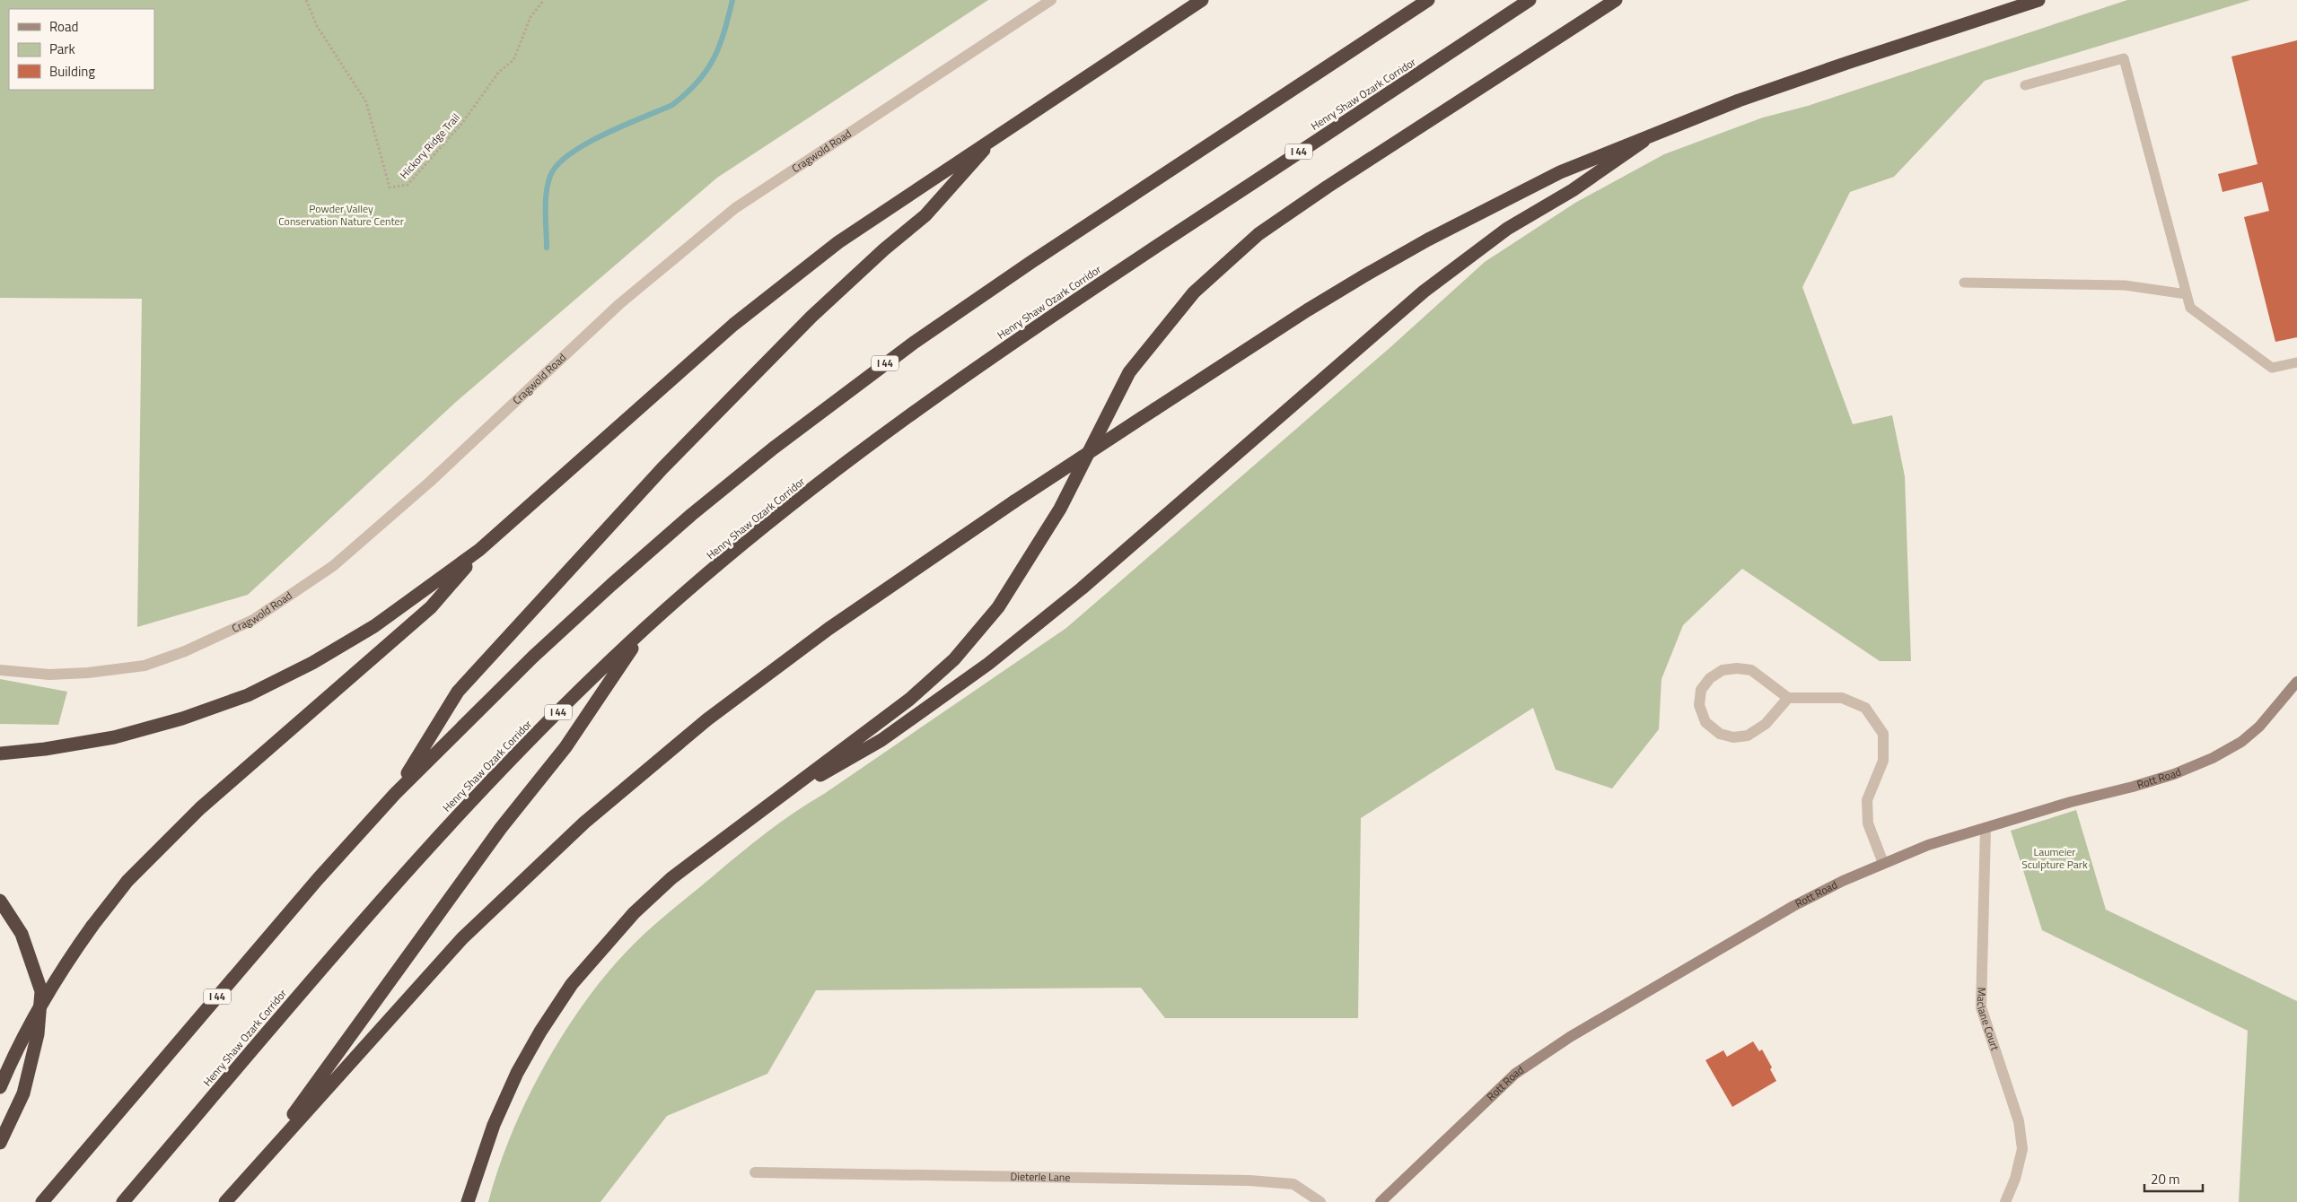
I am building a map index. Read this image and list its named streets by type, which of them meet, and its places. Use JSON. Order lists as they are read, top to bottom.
{
  "streets": {
    "highway": ["Henry Shaw Ozark Corridor", "I 44"],
    "street": [
      "Cragwold Road",
      "Rott Road",
      "Maclane Court",
      "Dieterle Lane"
    ],
    "path": ["Hickory Ridge Trail"]
  },
  "crossings": [
    ["Rott Road", "Maclane Court"]
  ],
  "parks": ["Powder Valley Conservation Nature Center", "Laumeier Sculpture Park"],
  "legend": ["Road", "Park", "Building"],
  "scale_bar": "20 m"
}
